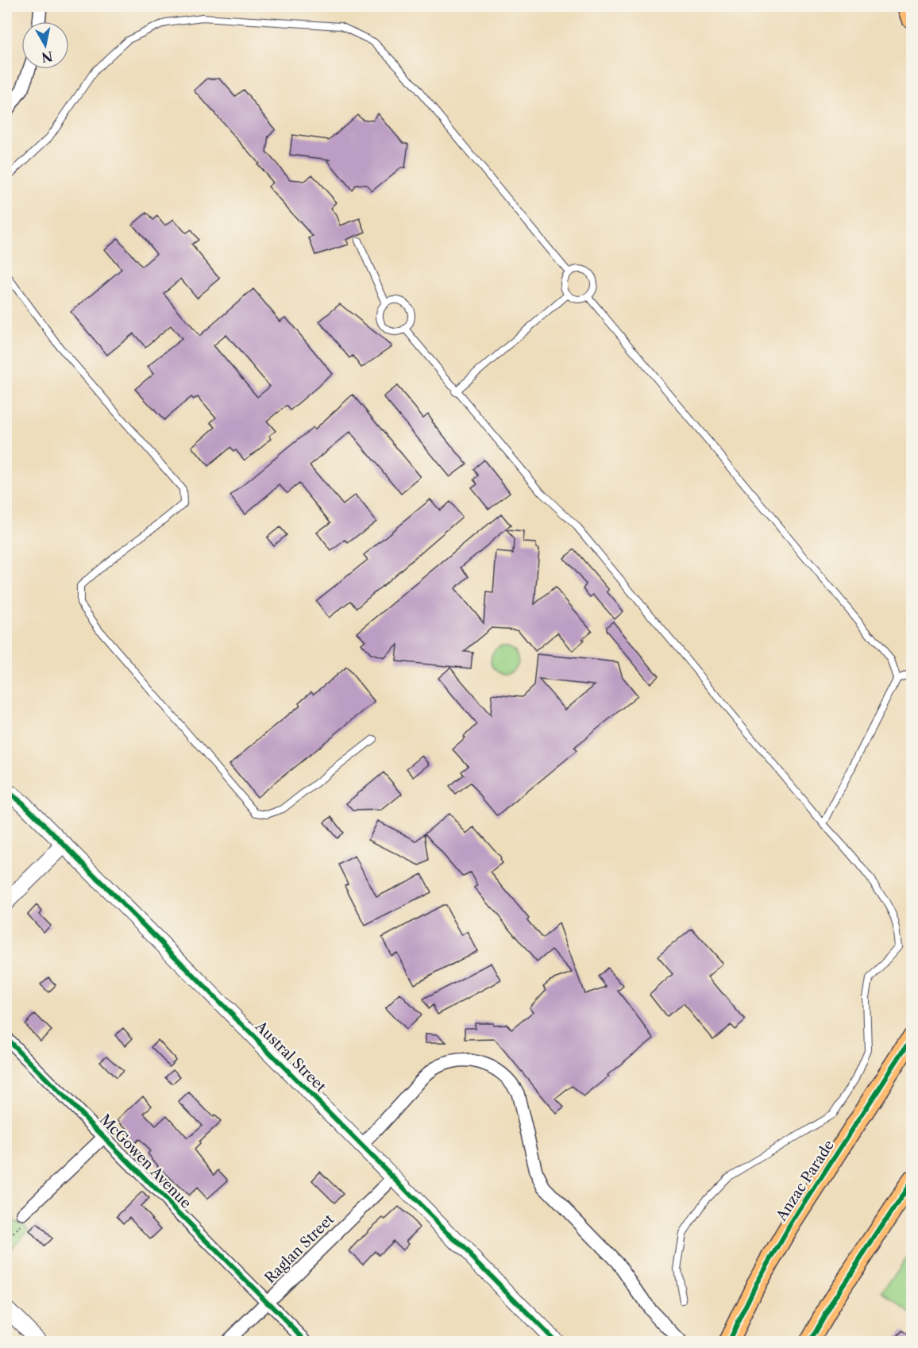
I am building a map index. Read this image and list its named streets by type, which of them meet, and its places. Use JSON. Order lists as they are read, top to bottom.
{
  "streets": {
    "main road": ["Anzac Parade"],
    "street": ["Austral Street", "McGowen Avenue", "Raglan Street"]
  },
  "crossings": [
    ["Austral Street", "Raglan Street"],
    ["McGowen Avenue", "Raglan Street"]
  ],
  "north": "bottom"
}
